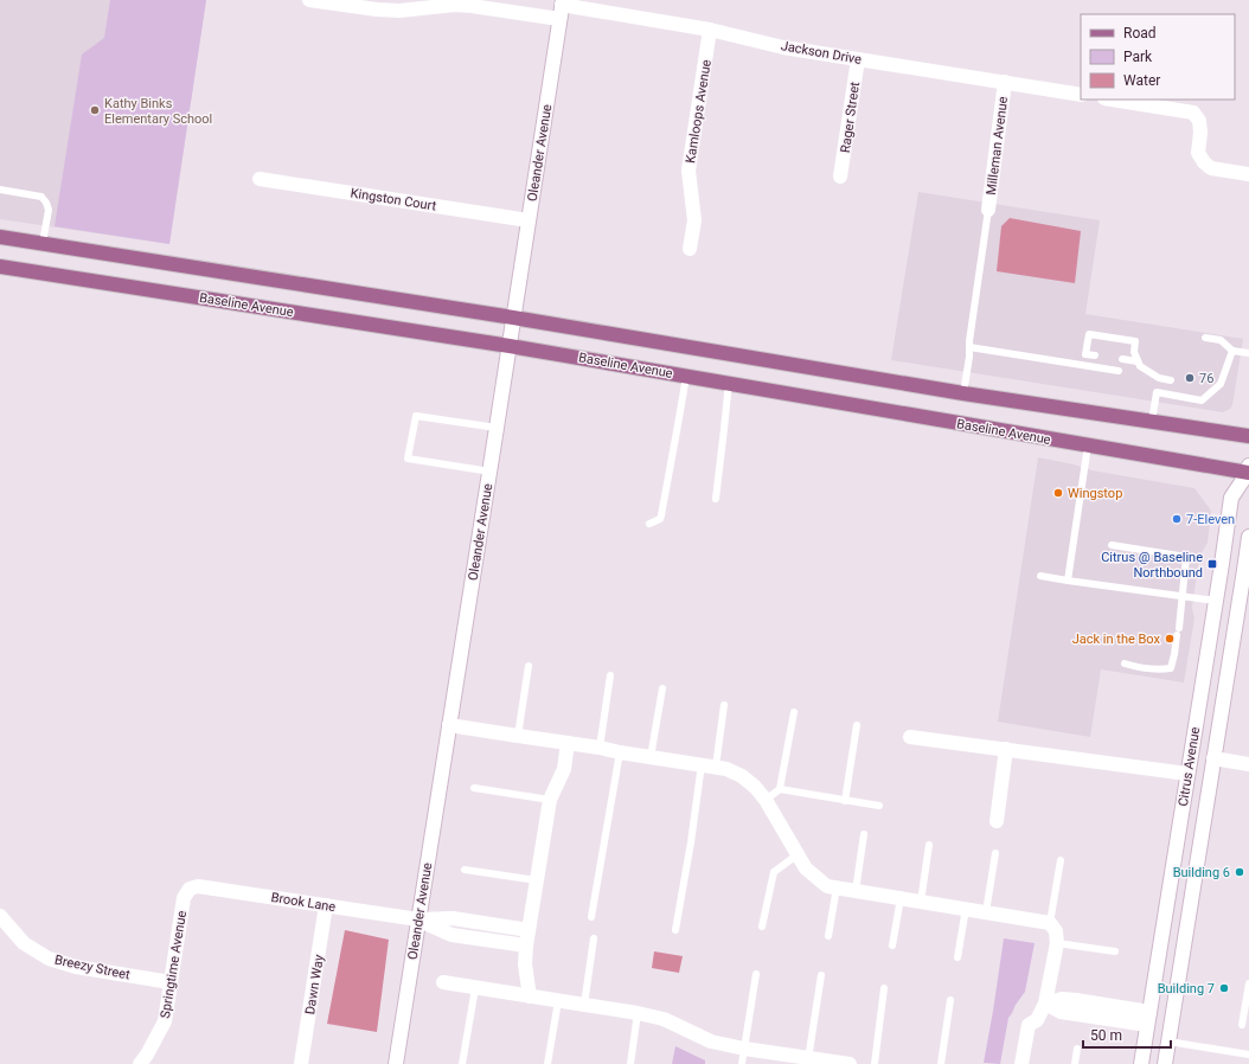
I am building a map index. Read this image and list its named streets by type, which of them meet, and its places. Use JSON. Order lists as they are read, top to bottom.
{
  "streets": {
    "main road": ["Baseline Avenue"],
    "street": [
      "Jackson Drive",
      "Kamloops Avenue",
      "Rager Street",
      "Milleman Avenue",
      "Oleander Avenue",
      "Kingston Court",
      "Citrus Avenue",
      "Brook Lane",
      "Springtime Avenue",
      "Breezy Street",
      "Dawn Way"
    ]
  },
  "crossings": [
    ["Jackson Drive", "Kamloops Avenue"],
    ["Jackson Drive", "Rager Street"],
    ["Jackson Drive", "Milleman Avenue"],
    ["Jackson Drive", "Oleander Avenue"],
    ["Oleander Avenue", "Kingston Court"],
    ["Oleander Avenue", "Baseline Avenue"],
    ["Oleander Avenue", "Brook Lane"],
    ["Baseline Avenue", "Citrus Avenue"],
    ["Brook Lane", "Springtime Avenue"],
    ["Brook Lane", "Dawn Way"],
    ["Springtime Avenue", "Breezy Street"]
  ],
  "places": {
    "other": [
      "Kathy Binks Elementary School",
      "76",
      "Wingstop",
      "7-Eleven",
      "Jack in the Box",
      "Building 6",
      "Building 7"
    ],
    "transit": ["Citrus @ Baseline Northbound"]
  },
  "legend": ["Road", "Park", "Water"],
  "scale_bar": "50 m"
}
